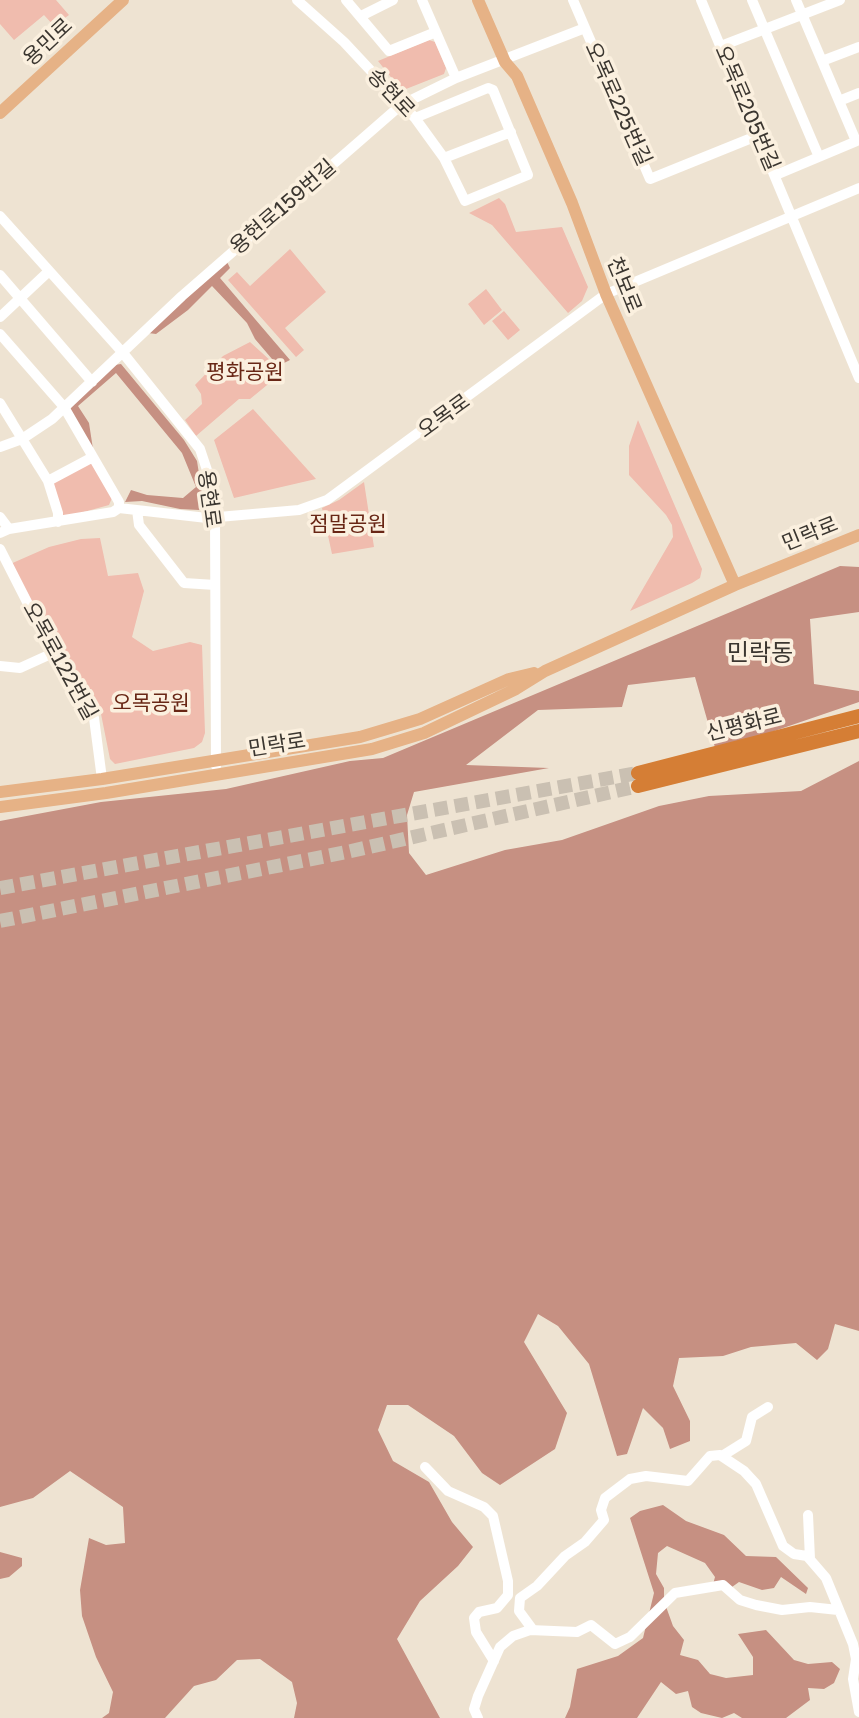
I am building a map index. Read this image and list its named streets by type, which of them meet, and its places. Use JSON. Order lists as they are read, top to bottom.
{
  "streets": {
    "highway": ["신평화로"],
    "main road": ["용민로", "천보로", "민락로"],
    "street": [
      "송현로",
      "오목로225번길",
      "오목로205번길",
      "용현로159번길",
      "오목로",
      "용현로",
      "오목로122번길"
    ]
  },
  "crossings": [
    ["송현로", "용현로159번길"],
    ["오목로225번길", "오목로205번길"],
    ["오목로225번길", "용현로159번길"],
    ["오목로205번길", "오목로"],
    ["용현로159번길", "천보로"],
    ["용현로159번길", "용현로"],
    ["천보로", "오목로"],
    ["천보로", "민락로"],
    ["오목로", "용현로"],
    ["용현로", "민락로"],
    ["민락로", "오목로122번길"]
  ],
  "districts": ["민락동"],
  "parks": ["평화공원", "점말공원", "오목공원"]
}
